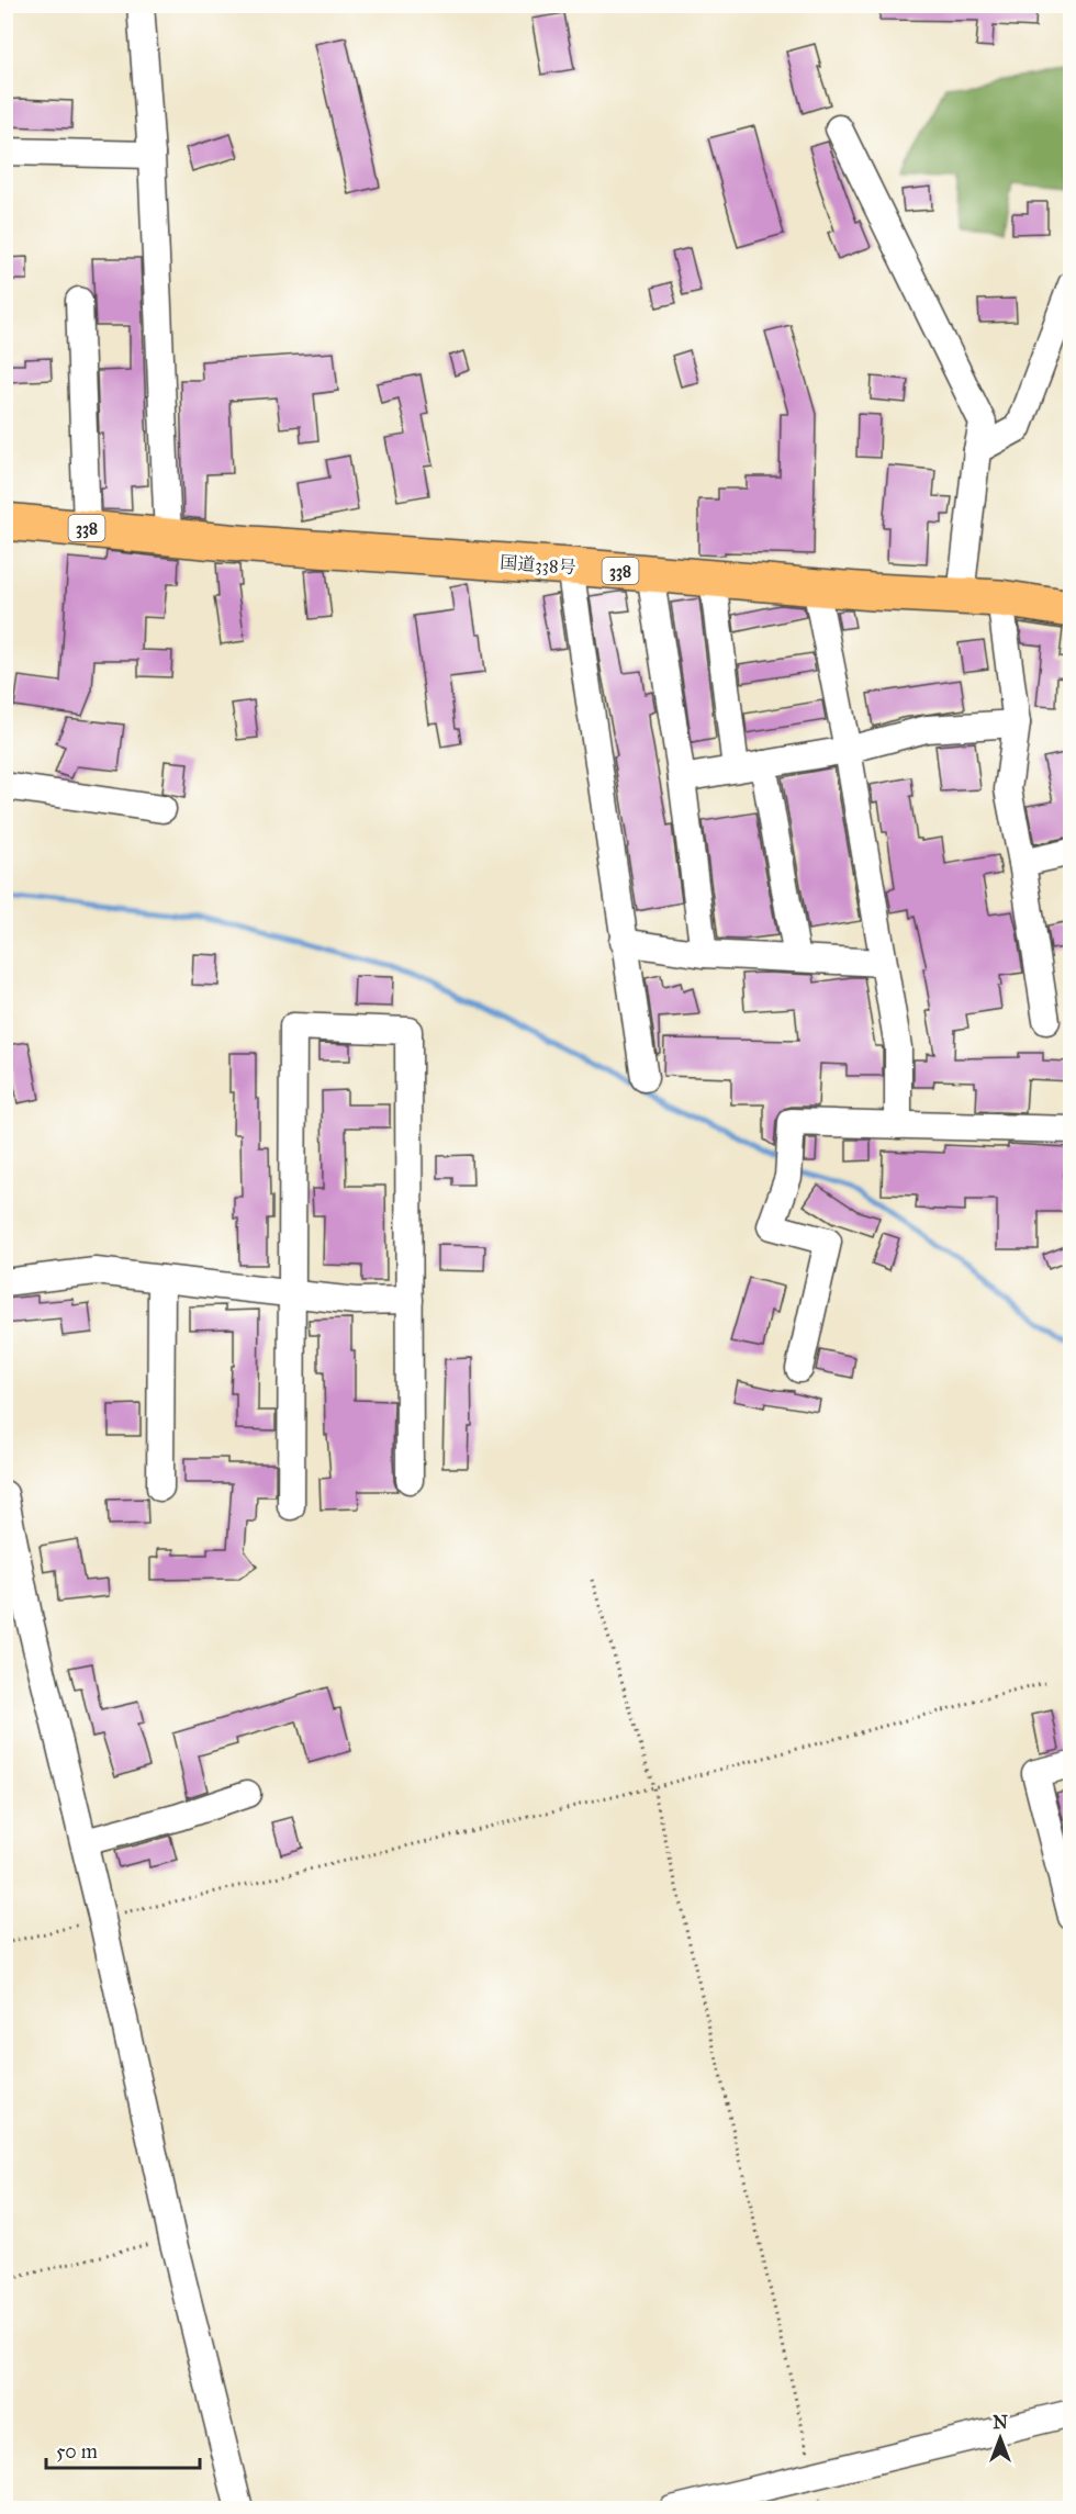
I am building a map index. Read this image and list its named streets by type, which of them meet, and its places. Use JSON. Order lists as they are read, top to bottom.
{
  "streets": {
    "highway": ["338", "国道338号"]
  },
  "scale_bar": "50 m",
  "north": "top"
}
